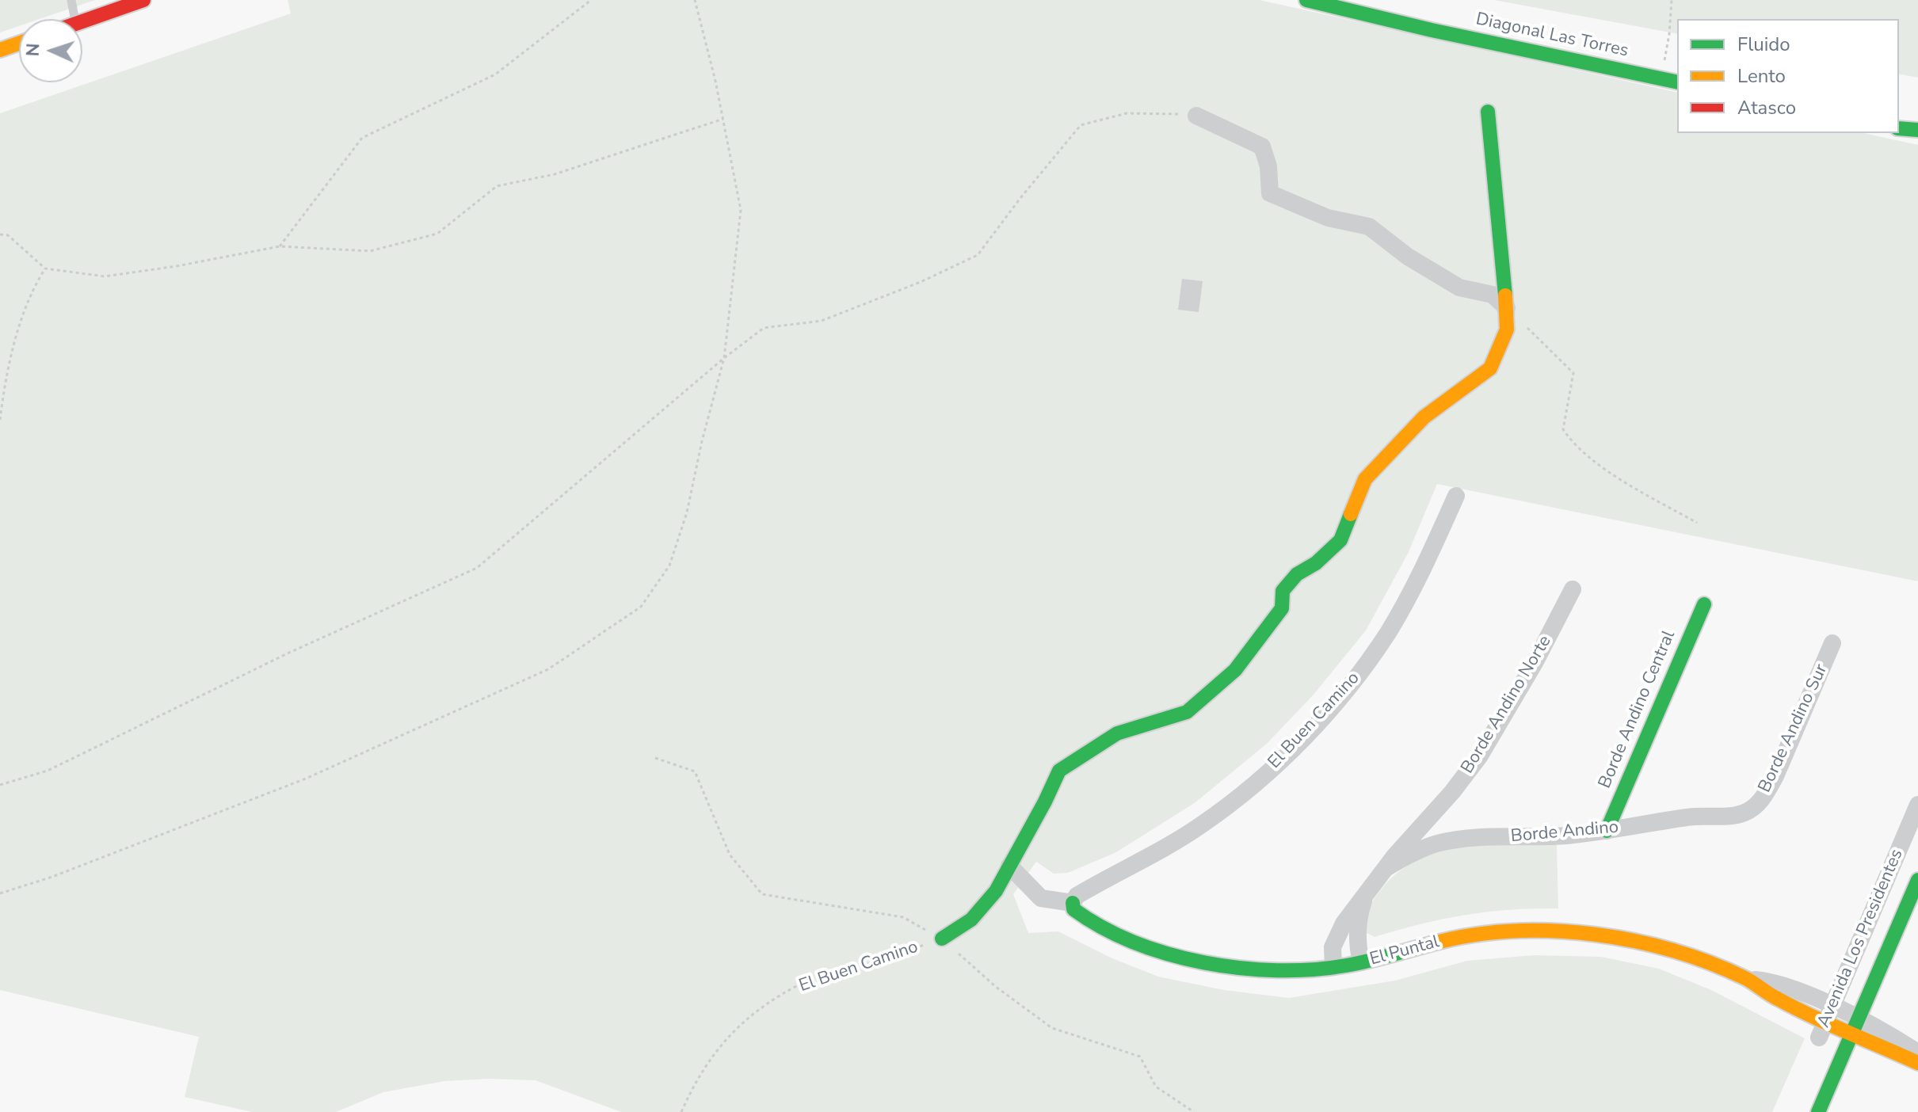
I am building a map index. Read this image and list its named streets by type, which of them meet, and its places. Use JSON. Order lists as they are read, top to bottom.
{
  "streets": {
    "street": [
      "Diagonal Las Torres",
      "Borde Andino Norte",
      "Borde Andino Central",
      "El Buen Camino",
      "Borde Andino Sur",
      "Borde Andino",
      "Avenida Los Presidentes",
      "El Puntal"
    ]
  },
  "crossings": [
    ["Borde Andino Norte", "Borde Andino"],
    ["Borde Andino Central", "Borde Andino"],
    ["El Buen Camino", "El Puntal"],
    ["Borde Andino Sur", "Borde Andino"],
    ["Avenida Los Presidentes", "El Puntal"]
  ],
  "legend": ["Fluido", "Lento", "Atasco"],
  "north": "left"
}
